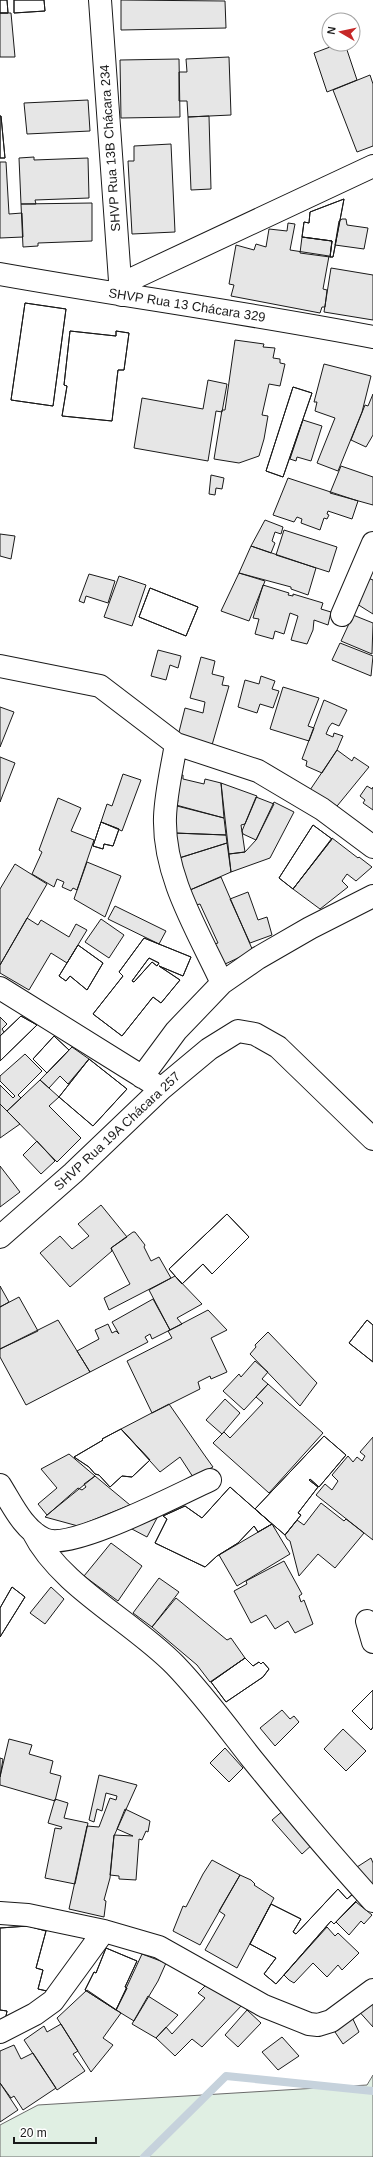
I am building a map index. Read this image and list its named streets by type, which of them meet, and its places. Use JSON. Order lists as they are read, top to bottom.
{
  "streets": {
    "street": ["SHVP Rua 13B Chácara 234", "SHVP Rua 13 Chácara 329", "SHVP Rua 19A Chácara 257"]
  },
  "crossings": [
    ["SHVP Rua 13B Chácara 234", "SHVP Rua 13 Chácara 329"]
  ],
  "scale_bar": "20 m",
  "north": "left"
}
